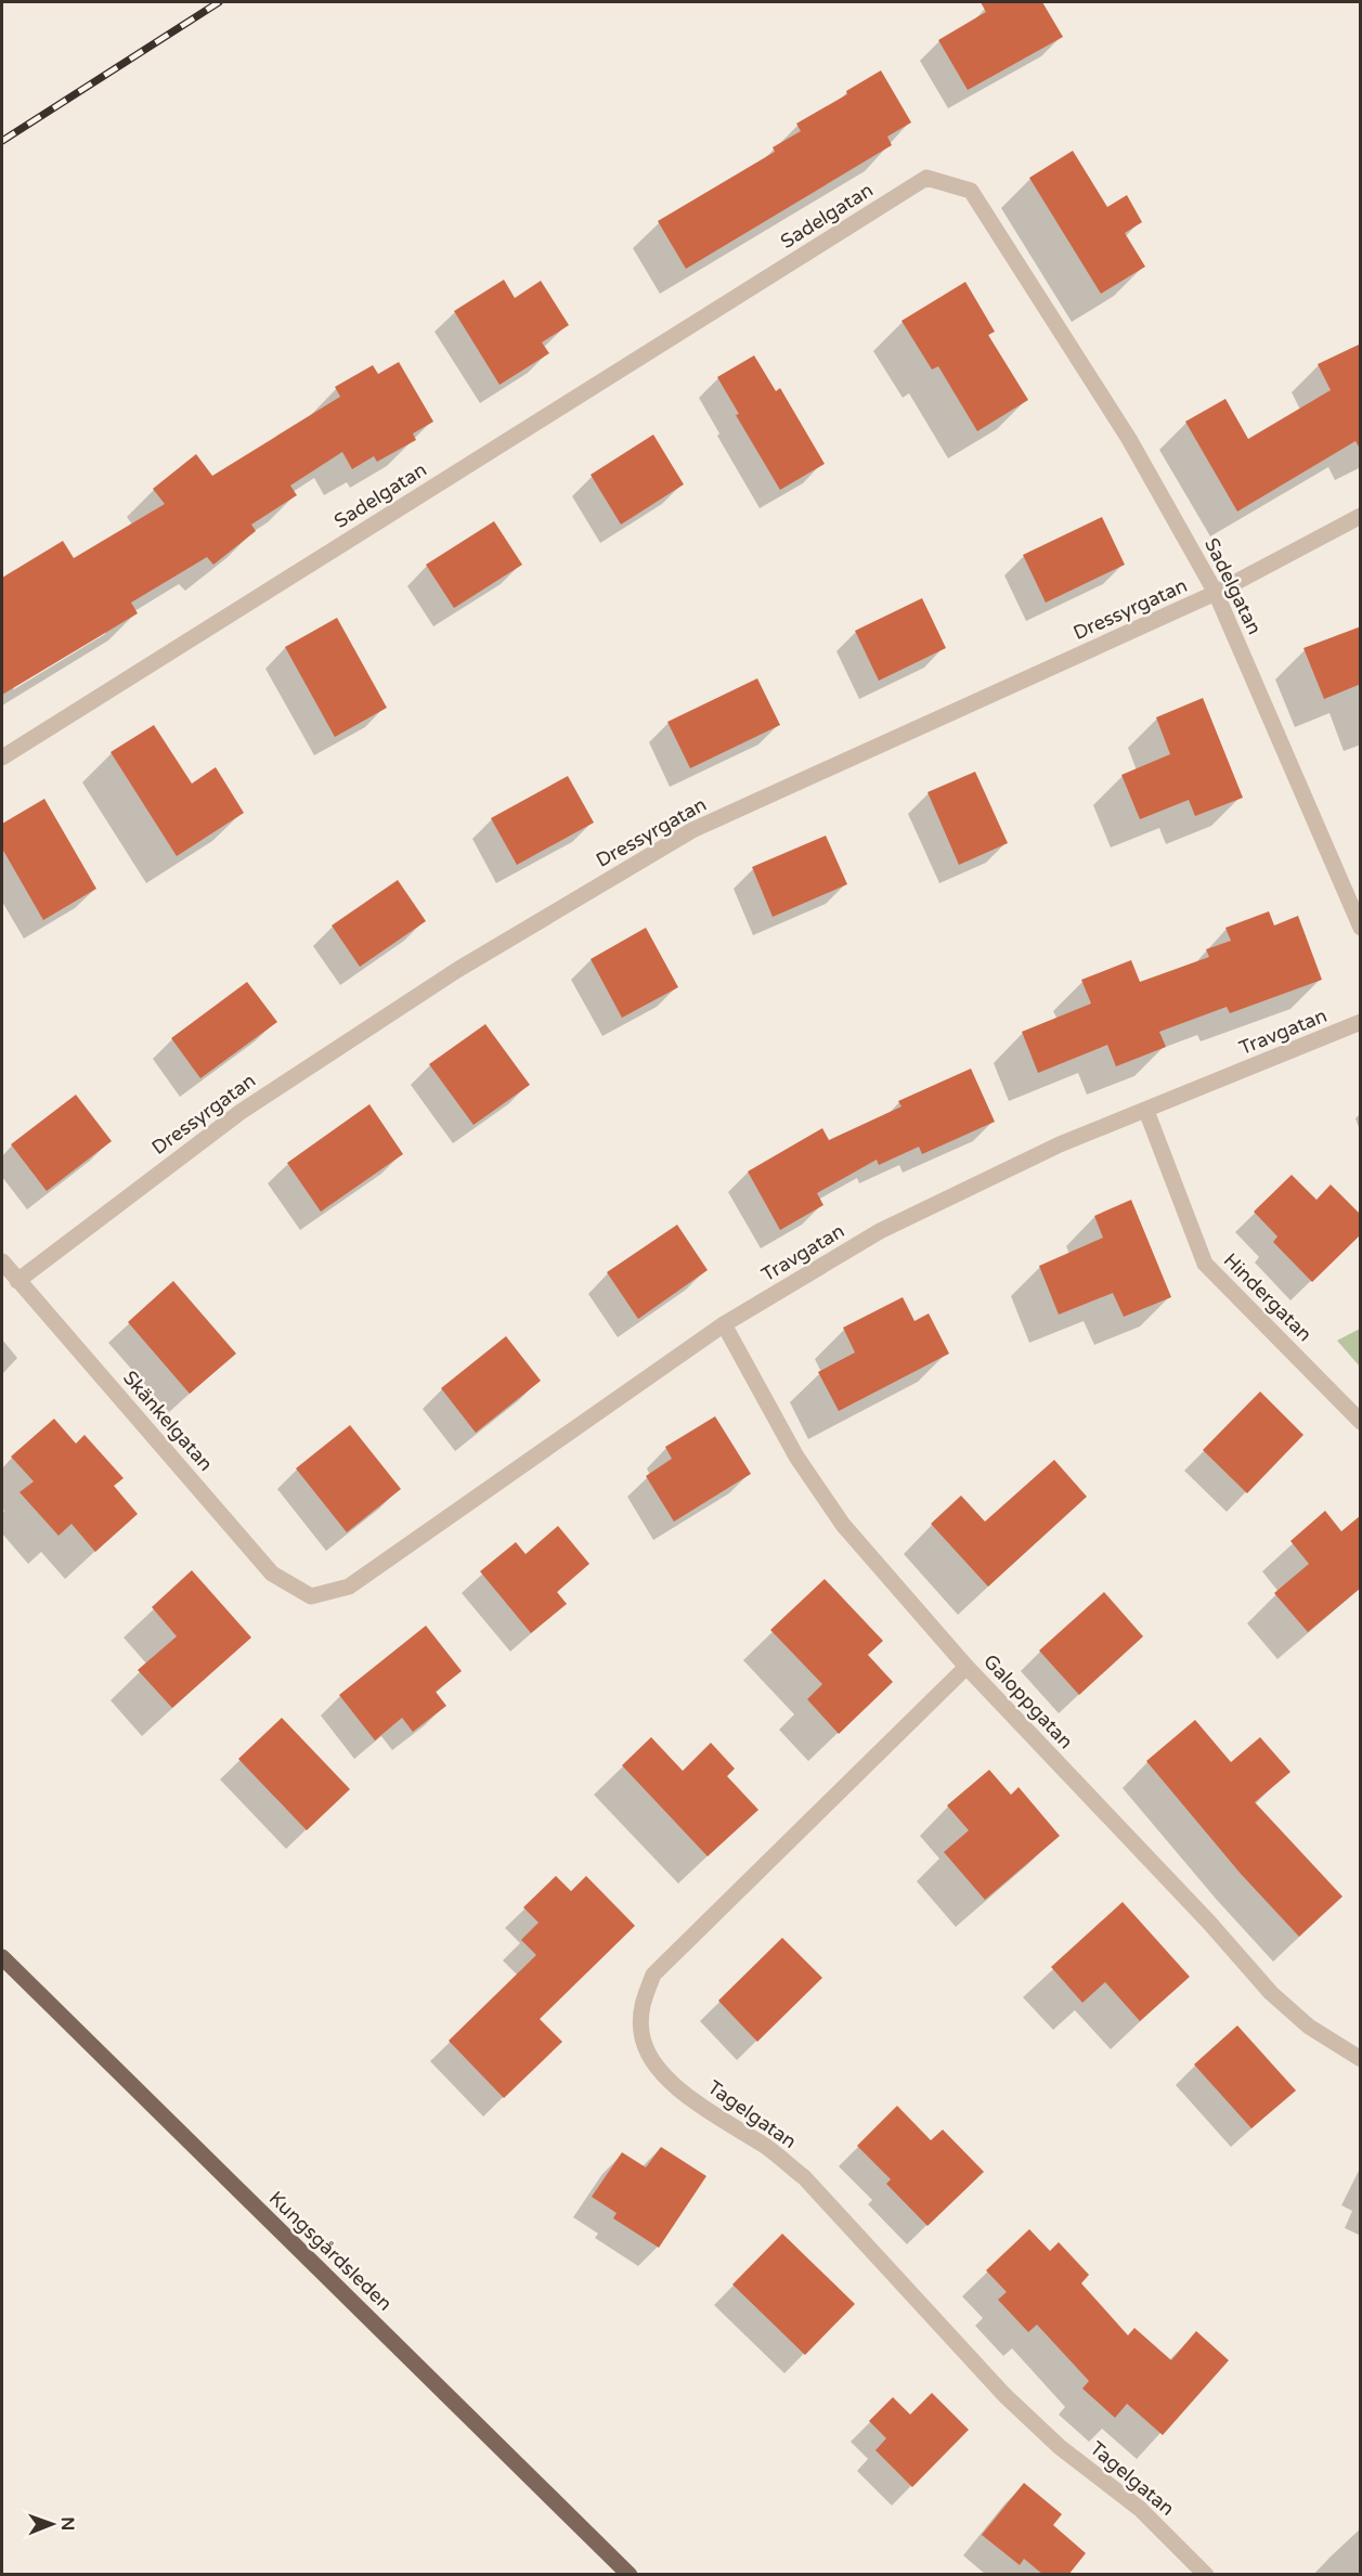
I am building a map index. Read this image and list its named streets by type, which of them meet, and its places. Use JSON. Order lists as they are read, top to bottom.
{
  "streets": {
    "main road": ["Kungsgårdsleden"],
    "street": [
      "Sadelgatan",
      "Dressyrgatan",
      "Travgatan",
      "Hindergatan",
      "Skänkelgatan",
      "Galoppgatan",
      "Tagelgatan"
    ]
  },
  "crossings": [
    ["Sadelgatan", "Dressyrgatan"],
    ["Dressyrgatan", "Skänkelgatan"],
    ["Travgatan", "Hindergatan"],
    ["Travgatan", "Skänkelgatan"],
    ["Travgatan", "Galoppgatan"],
    ["Galoppgatan", "Tagelgatan"]
  ],
  "north": "right"
}
